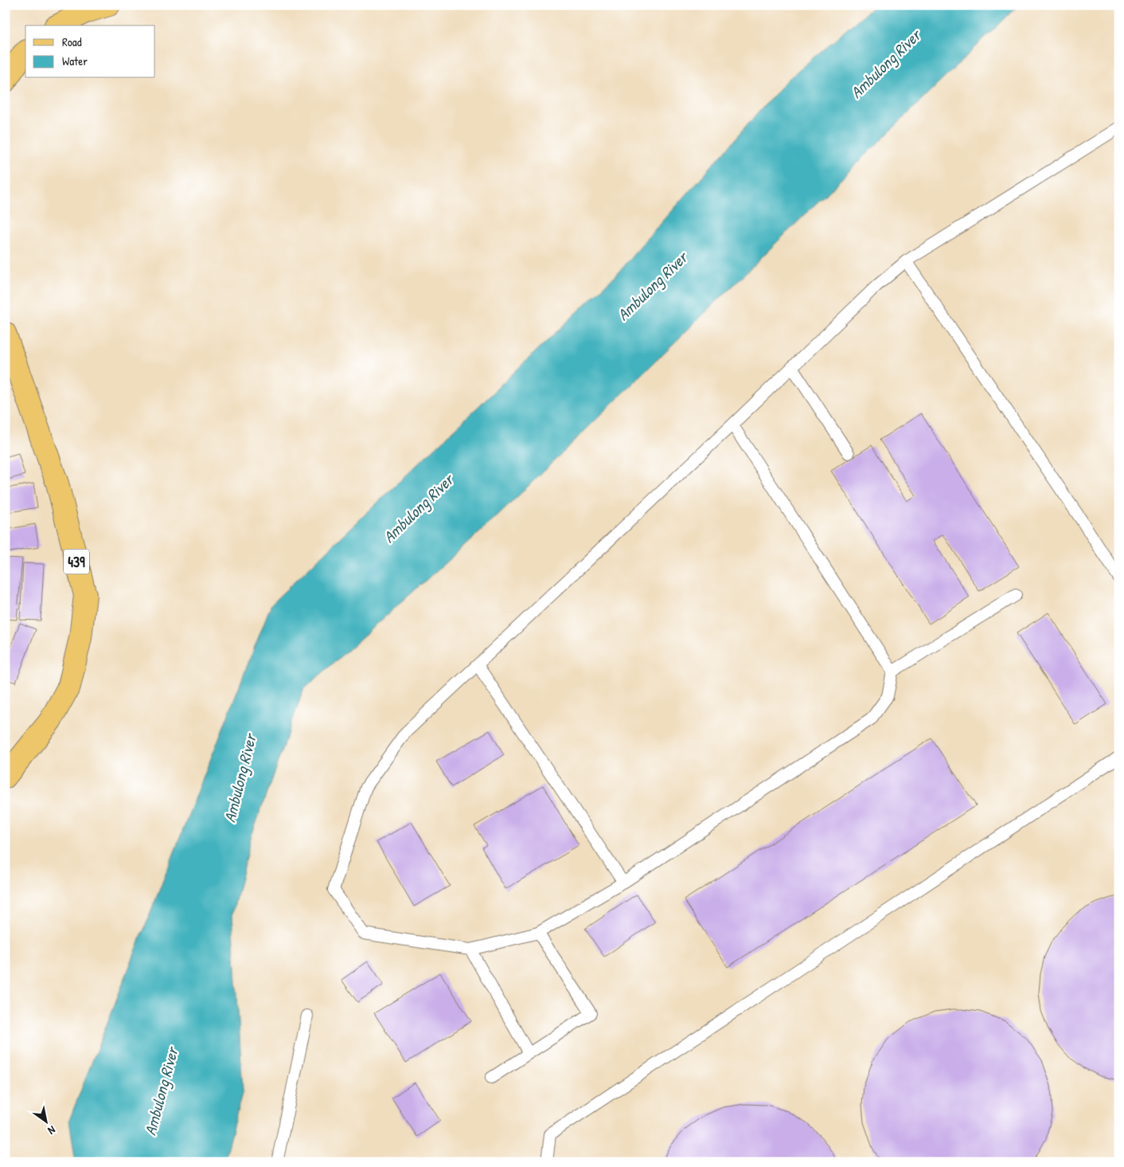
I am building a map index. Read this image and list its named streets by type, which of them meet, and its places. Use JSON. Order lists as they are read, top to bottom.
{
  "streets": {
    "main road": ["439"]
  },
  "water": ["Ambulong River"],
  "legend": ["Road", "Water"],
  "north": "bottom right"
}
